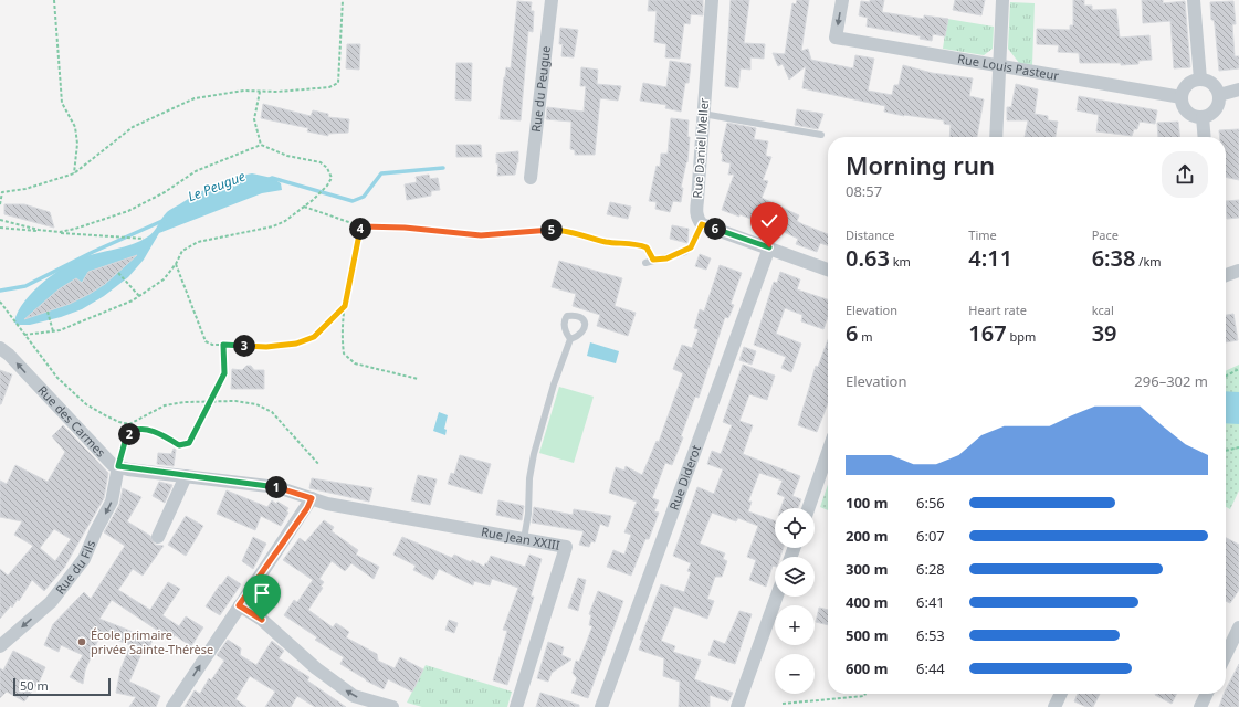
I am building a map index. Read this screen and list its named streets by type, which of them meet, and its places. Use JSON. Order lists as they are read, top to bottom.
{
  "streets": {
    "street": [
      "Rue Louis Pasteur",
      "Rue du Peugue",
      "Rue Daniel Meller",
      "Rue des Carmes",
      "Rue Diderot",
      "Rue Jean XXIII",
      "Rue du Fils"
    ]
  },
  "crossings": [
    ["Rue des Carmes", "Rue Jean XXIII"],
    ["Rue des Carmes", "Rue du Fils"]
  ],
  "one_way": ["Rue Louis Pasteur", "Rue des Carmes", "Rue du Fils"],
  "water": ["Le Peugue"],
  "places": ["École primaire privée Sainte-Thérèse"],
  "scale_bar": "50 m",
  "page": {
    "heading": ["Morning run", "08:57"],
    "stats": [
      ["Distance", "0.63 km"],
      ["Time", "4:11"],
      ["Pace", "6:38 /km"],
      ["Elevation", "6 m"],
      ["Heart rate", "167 bpm"],
      ["kcal", "39"]
    ],
    "pins": [
      "4",
      "6",
      "5",
      "3",
      "2",
      "1"
    ],
    "chart": ["Elevation", "296–302 m"],
    "list": [
      {
        "name": "100 m",
        "note": "6:56"
      },
      {
        "name": "200 m",
        "note": "6:07"
      },
      {
        "name": "300 m",
        "note": "6:28"
      },
      {
        "name": "400 m",
        "note": "6:41"
      },
      {
        "name": "500 m",
        "note": "6:53"
      },
      {
        "name": "600 m",
        "note": "6:44"
      }
    ],
    "map_buttons": ["+", "−"],
    "scale": "50 m"
  }
}
